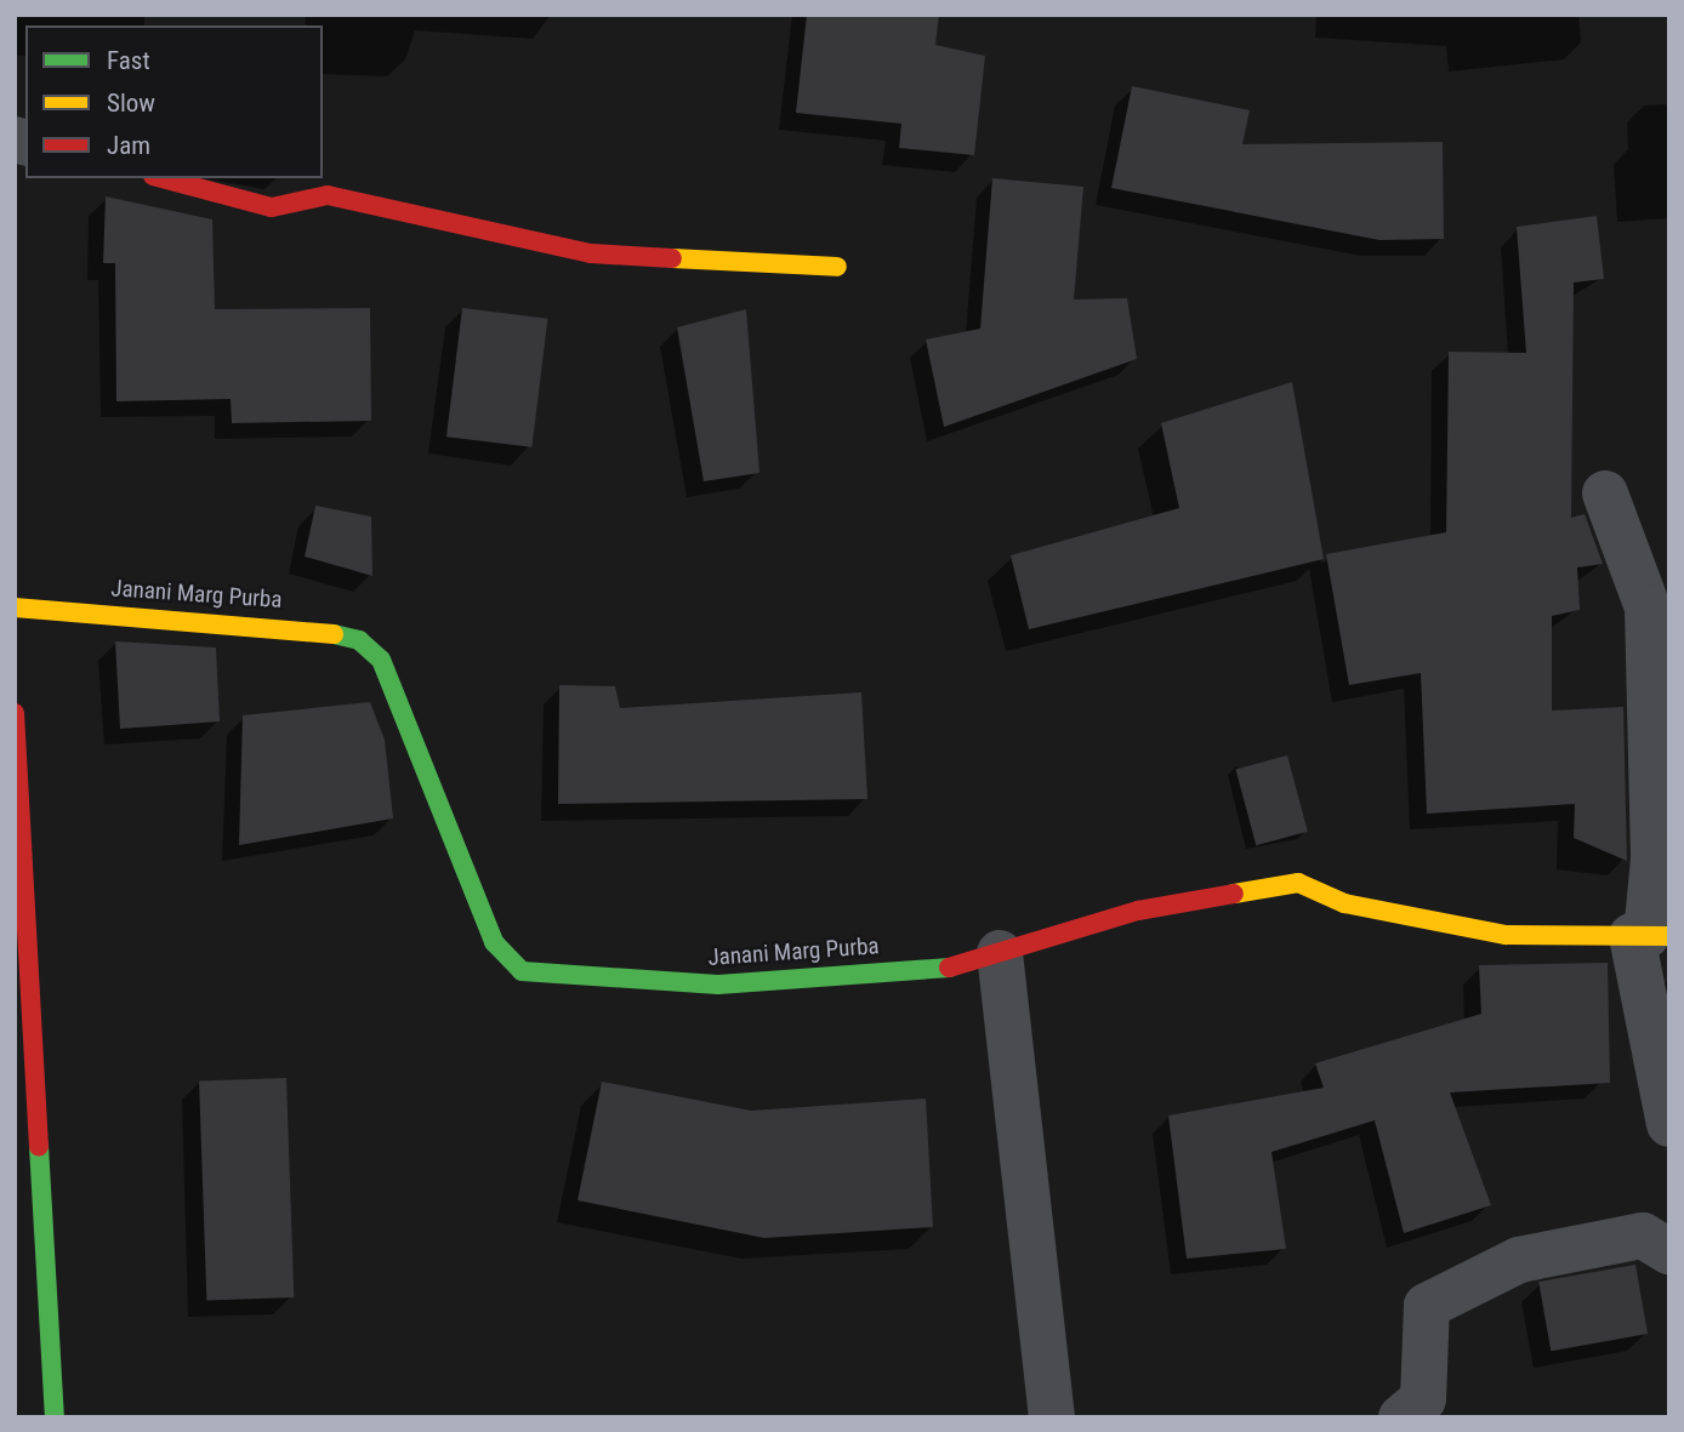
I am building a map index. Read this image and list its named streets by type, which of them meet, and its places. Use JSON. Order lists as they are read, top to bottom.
{
  "streets": {
    "street": ["Janani Marg Purba"]
  },
  "legend": ["Fast", "Slow", "Jam"]
}
